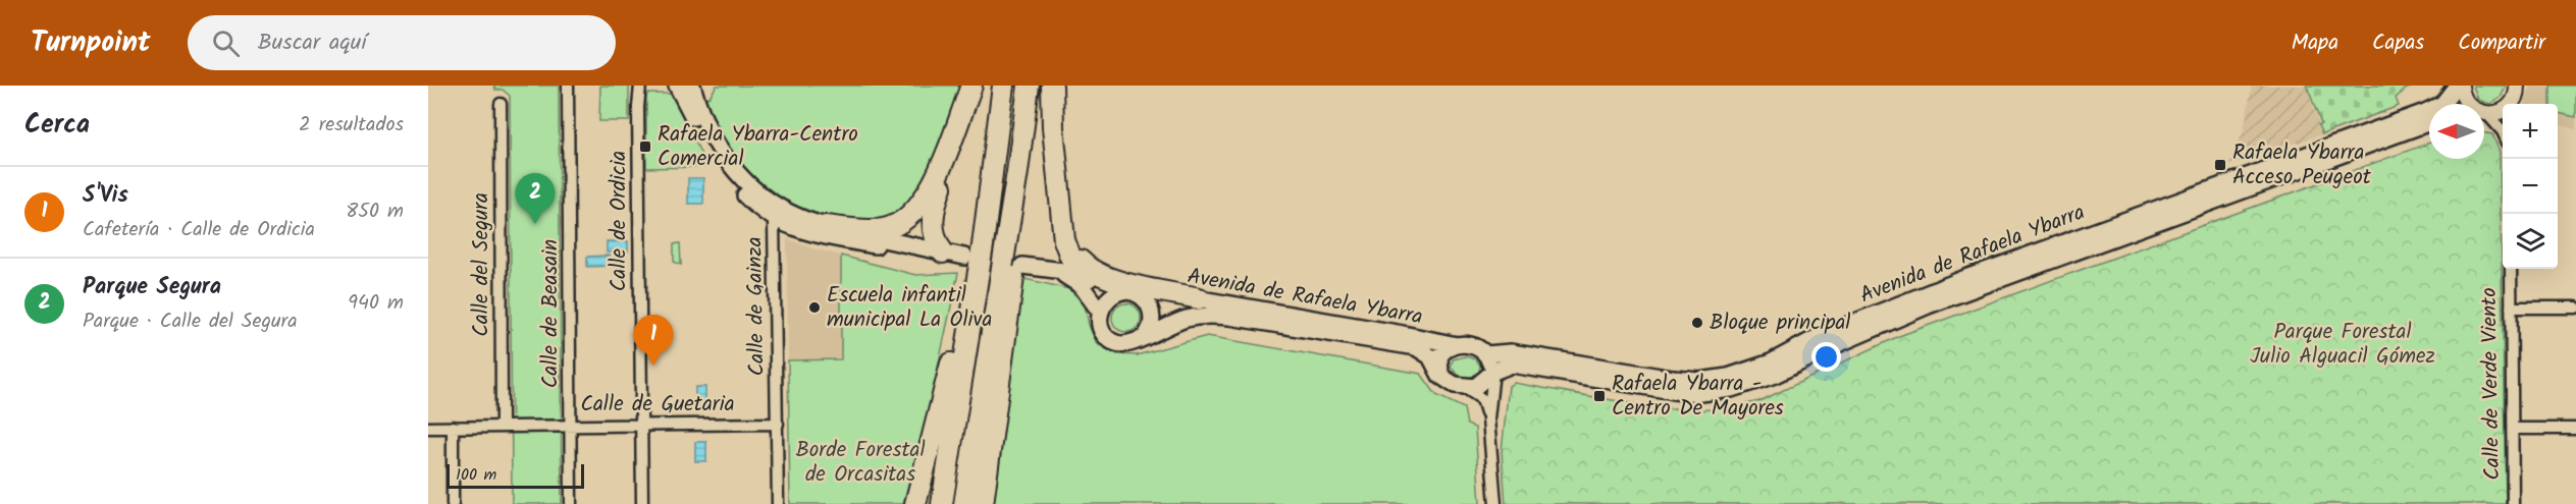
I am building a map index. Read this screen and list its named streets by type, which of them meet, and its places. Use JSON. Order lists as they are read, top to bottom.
{
  "streets": {
    "main road": ["Avenida de Rafaela Ybarra"],
    "street": [
      "Calle de Ordicia",
      "Calle del Segura",
      "Calle de Gainza",
      "Calle de Beasain",
      "Calle de Verde Viento",
      "Calle de Guetaria"
    ]
  },
  "crossings": [
    ["Calle de Ordicia", "Calle de Guetaria"],
    ["Calle del Segura", "Calle de Guetaria"],
    ["Calle de Gainza", "Calle de Guetaria"],
    ["Calle de Beasain", "Calle de Guetaria"]
  ],
  "parks": ["Parque Forestal Julio Alguacil Gómez", "Borde Forestal de Orcasitas"],
  "places": {
    "transit": ["Rafaela Ybarra-Centro Comercial", "Rafaela Ybarra Acceso Peugeot", "Rafaela Ybarra - Centro De Mayores"],
    "other": ["Escuela infantil municipal La Oliva", "Bloque principal"]
  },
  "scale_bar": "100 m",
  "north": "left",
  "page": {
    "header": "Turnpoint",
    "search": "Buscar aquí",
    "nav": ["Mapa", "Capas", "Compartir"],
    "heading": ["Cerca", "2 resultados"],
    "map_buttons": ["+", "−"],
    "list": [
      {
        "mark": "1",
        "name": "S'Vis",
        "note": "Cafetería · Calle de Ordicia",
        "value": "850 m"
      },
      {
        "mark": "2",
        "name": "Parque Segura",
        "note": "Parque · Calle del Segura",
        "value": "940 m"
      }
    ],
    "pins": ["2", "1"],
    "scale": "100 m"
  }
}
